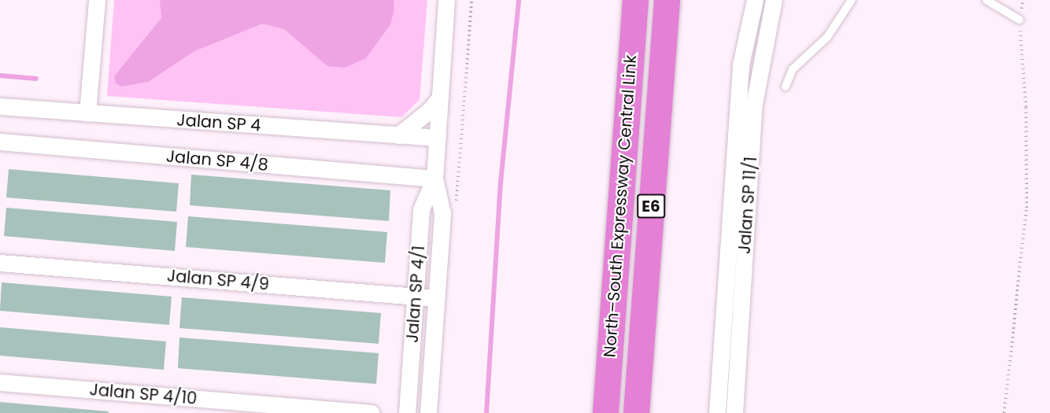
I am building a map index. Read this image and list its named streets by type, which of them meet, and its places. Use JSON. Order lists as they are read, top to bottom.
{
  "streets": {
    "highway": ["North–South Expressway Central Link", "E6"],
    "street": [
      "Jalan SP 4",
      "Jalan SP 4/8",
      "Jalan SP 11/1",
      "Jalan SP 4/9",
      "Jalan SP 4/1",
      "Jalan SP 4/10"
    ]
  },
  "crossings": [
    ["Jalan SP 4", "Jalan SP 4/1"],
    ["Jalan SP 4/8", "Jalan SP 4/1"],
    ["Jalan SP 4/9", "Jalan SP 4/1"]
  ]
}
